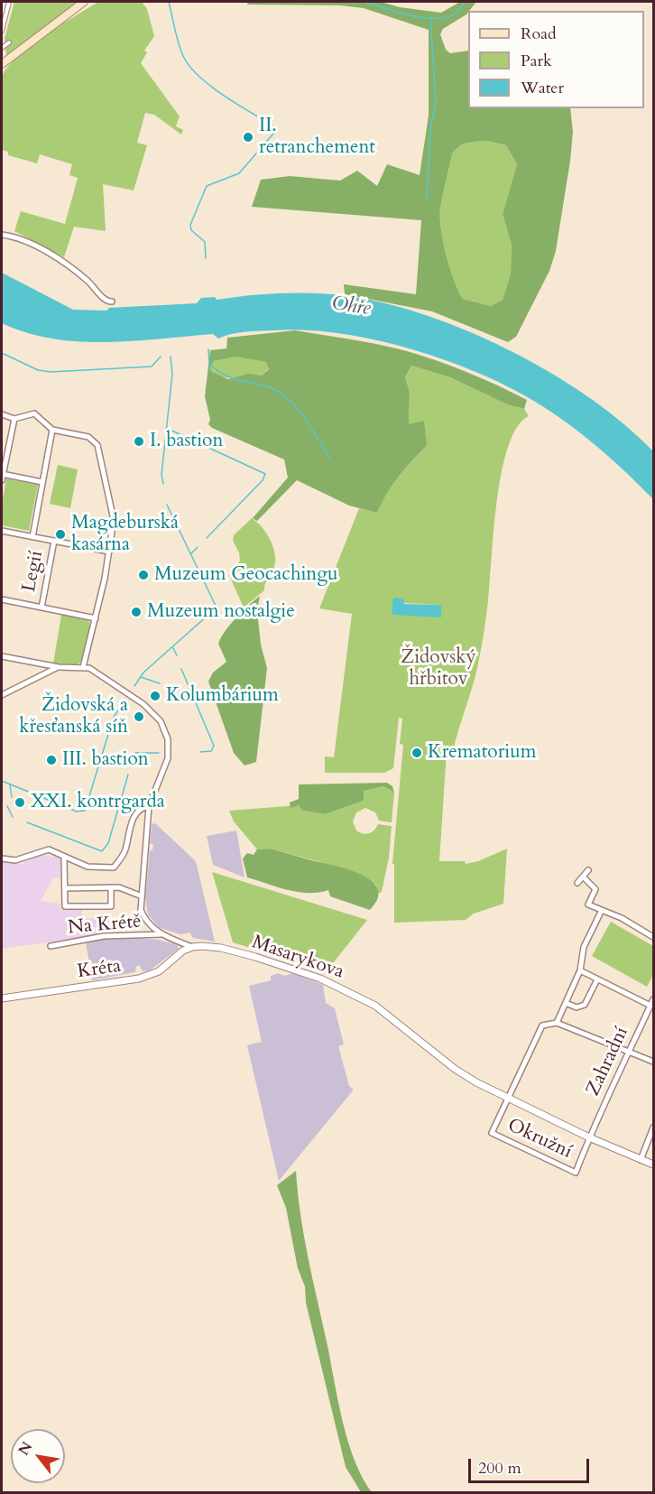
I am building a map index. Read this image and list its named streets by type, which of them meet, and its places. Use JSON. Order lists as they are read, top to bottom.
{
  "streets": {
    "street": [
      "Legií",
      "Na Krétě",
      "Masarykova",
      "Kréta",
      "Zahradní",
      "Okružní"
    ]
  },
  "crossings": [
    ["Masarykova", "Kréta"],
    ["Masarykova", "Okružní"],
    ["Zahradní", "Okružní"]
  ],
  "water": ["Ohře"],
  "parks": ["Židovský hřbitov"],
  "places": [
    "II. retranchement",
    "I. bastion",
    "Magdeburská kasárna",
    "Muzeum Geocachingu",
    "Muzeum nostalgie",
    "Kolumbárium",
    "Židovská a křesťanská síň",
    "Krematorium",
    "III. bastion",
    "XXI. kontrgarda"
  ],
  "legend": ["Road", "Park", "Water"],
  "scale_bar": "200 m",
  "north": "top left"
}
